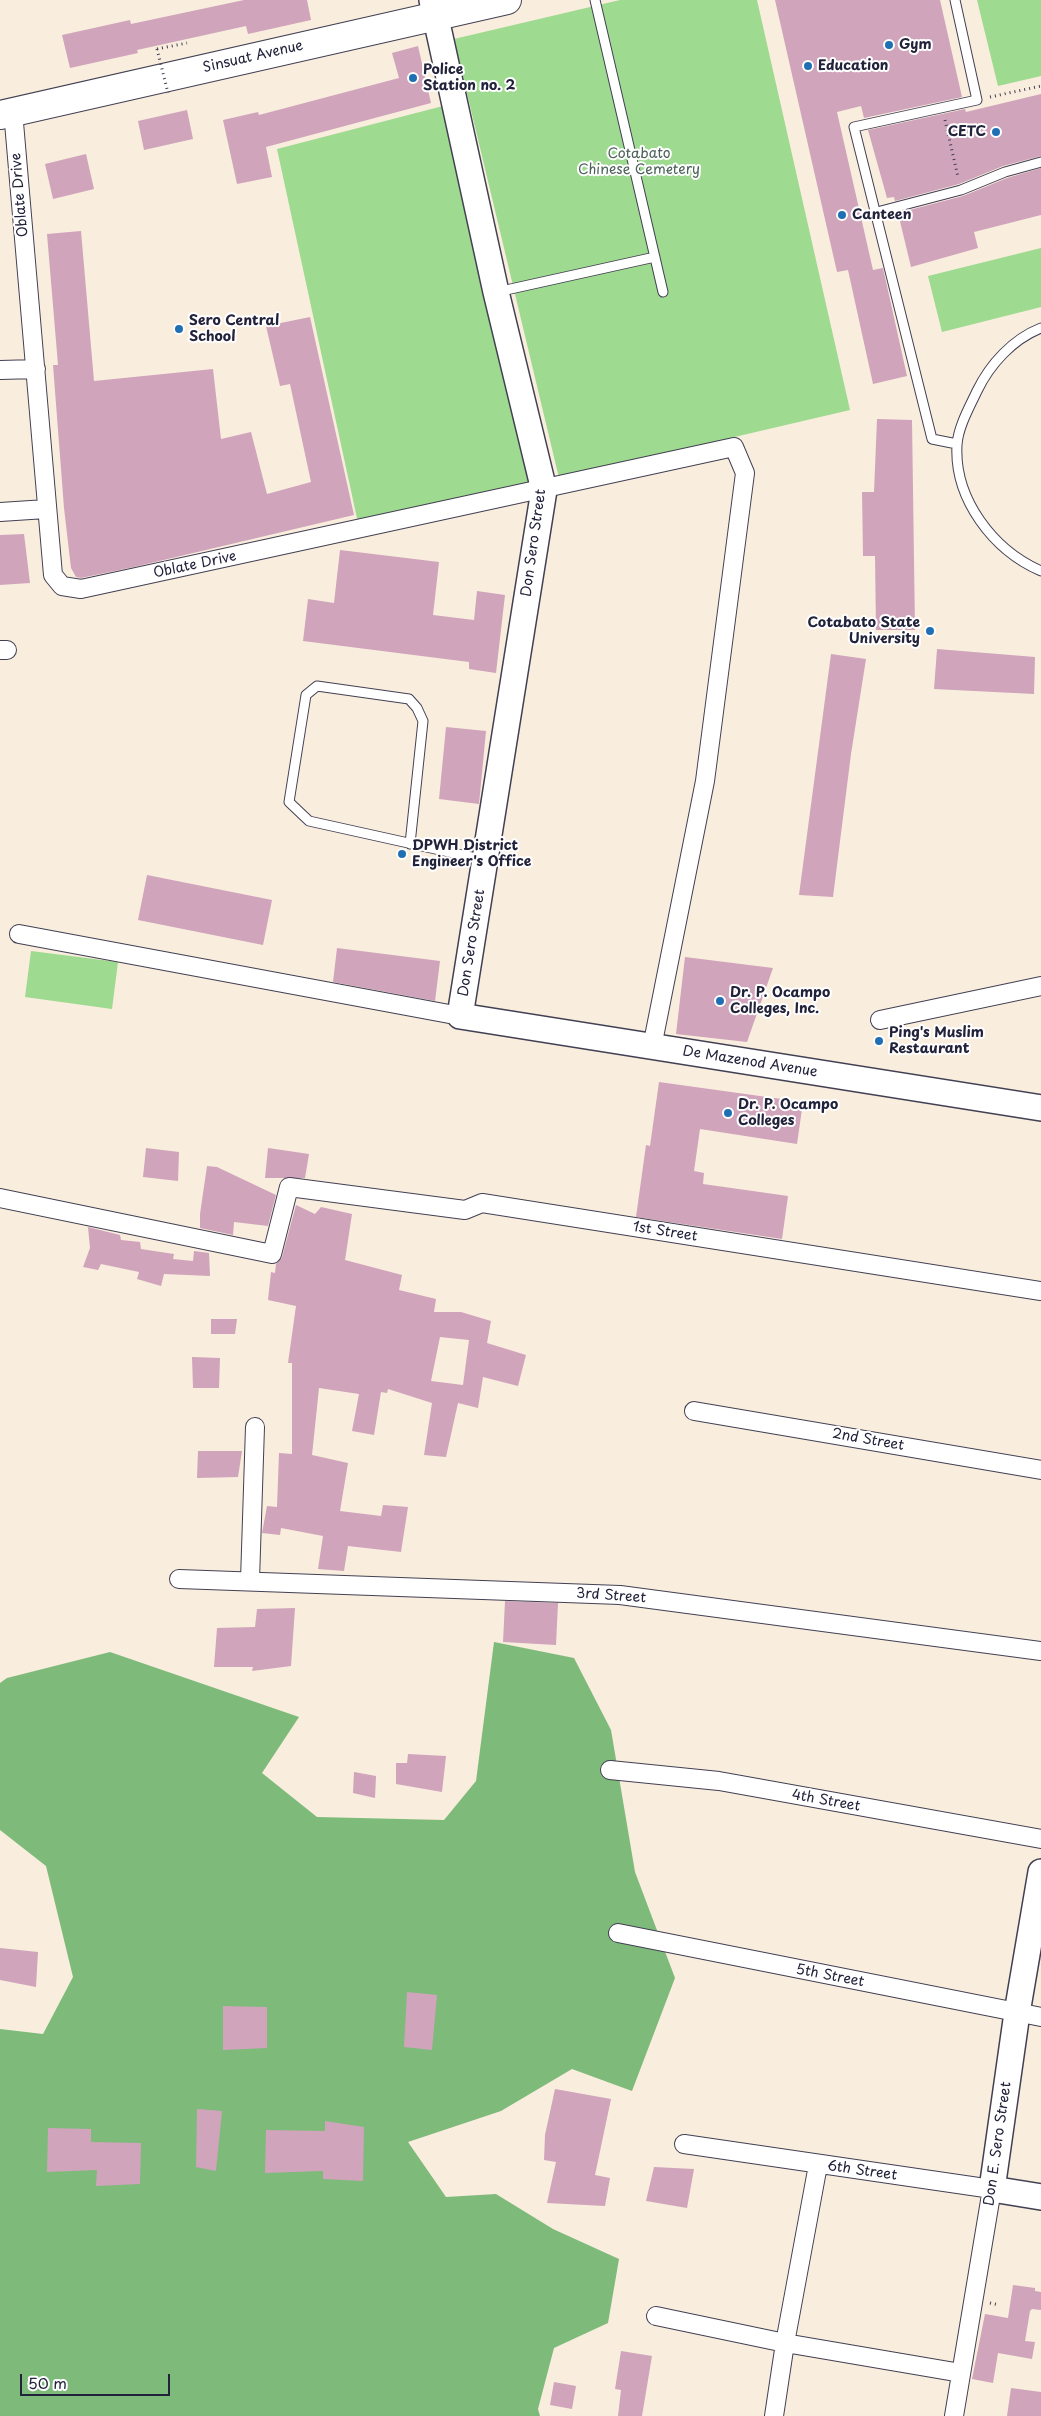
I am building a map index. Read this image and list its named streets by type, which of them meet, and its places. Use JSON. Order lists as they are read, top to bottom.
{
  "streets": {
    "main road": [
      "Sinsuat Avenue",
      "Don Sero Street",
      "De Mazenod Avenue",
      "Don E. Sero Street",
      "6th Street"
    ],
    "street": [
      "Oblate Drive",
      "1st Street",
      "2nd Street",
      "3rd Street",
      "4th Street",
      "5th Street"
    ]
  },
  "crossings": [
    ["Sinsuat Avenue", "Oblate Drive"],
    ["Sinsuat Avenue", "Don Sero Street"],
    ["Oblate Drive", "Don Sero Street"],
    ["Oblate Drive", "De Mazenod Avenue"],
    ["Don Sero Street", "De Mazenod Avenue"],
    ["5th Street", "Don E. Sero Street"],
    ["Don E. Sero Street", "6th Street"]
  ],
  "parks": ["Cotabato Chinese Cemetery"],
  "places": [
    "Gym",
    "Education",
    "Police Station no. 2",
    "CETC",
    "Canteen",
    "Sero Central School",
    "Cotabato State University",
    "DPWH District Engineer's Office",
    "Dr. P. Ocampo Colleges, Inc.",
    "Ping's Muslim Restaurant",
    "Dr. P. Ocampo Colleges"
  ],
  "scale_bar": "50 m"
}
